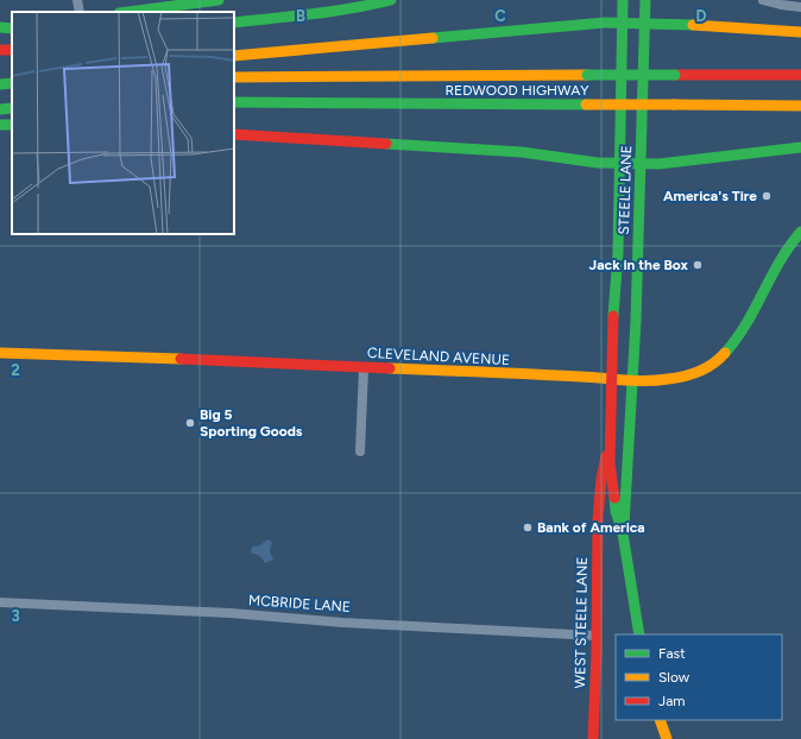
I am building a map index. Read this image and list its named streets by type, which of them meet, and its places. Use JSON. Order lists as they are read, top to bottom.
{
  "streets": {
    "main road": [
      "REDWOOD HIGHWAY",
      "STEELE LANE",
      "CLEVELAND AVENUE",
      "WEST STEELE LANE"
    ],
    "street": ["MCBRIDE LANE"]
  },
  "crossings": [
    ["STEELE LANE", "CLEVELAND AVENUE"],
    ["STEELE LANE", "WEST STEELE LANE"],
    ["MCBRIDE LANE", "WEST STEELE LANE"]
  ],
  "places": [
    "America's Tire",
    "Jack in the Box",
    "Big 5 Sporting Goods",
    "Bank of America"
  ],
  "legend": ["Fast", "Slow", "Jam"],
  "grid": {
    "columns": ["B", "C", "D"],
    "rows": ["2", "3"]
  }
}
